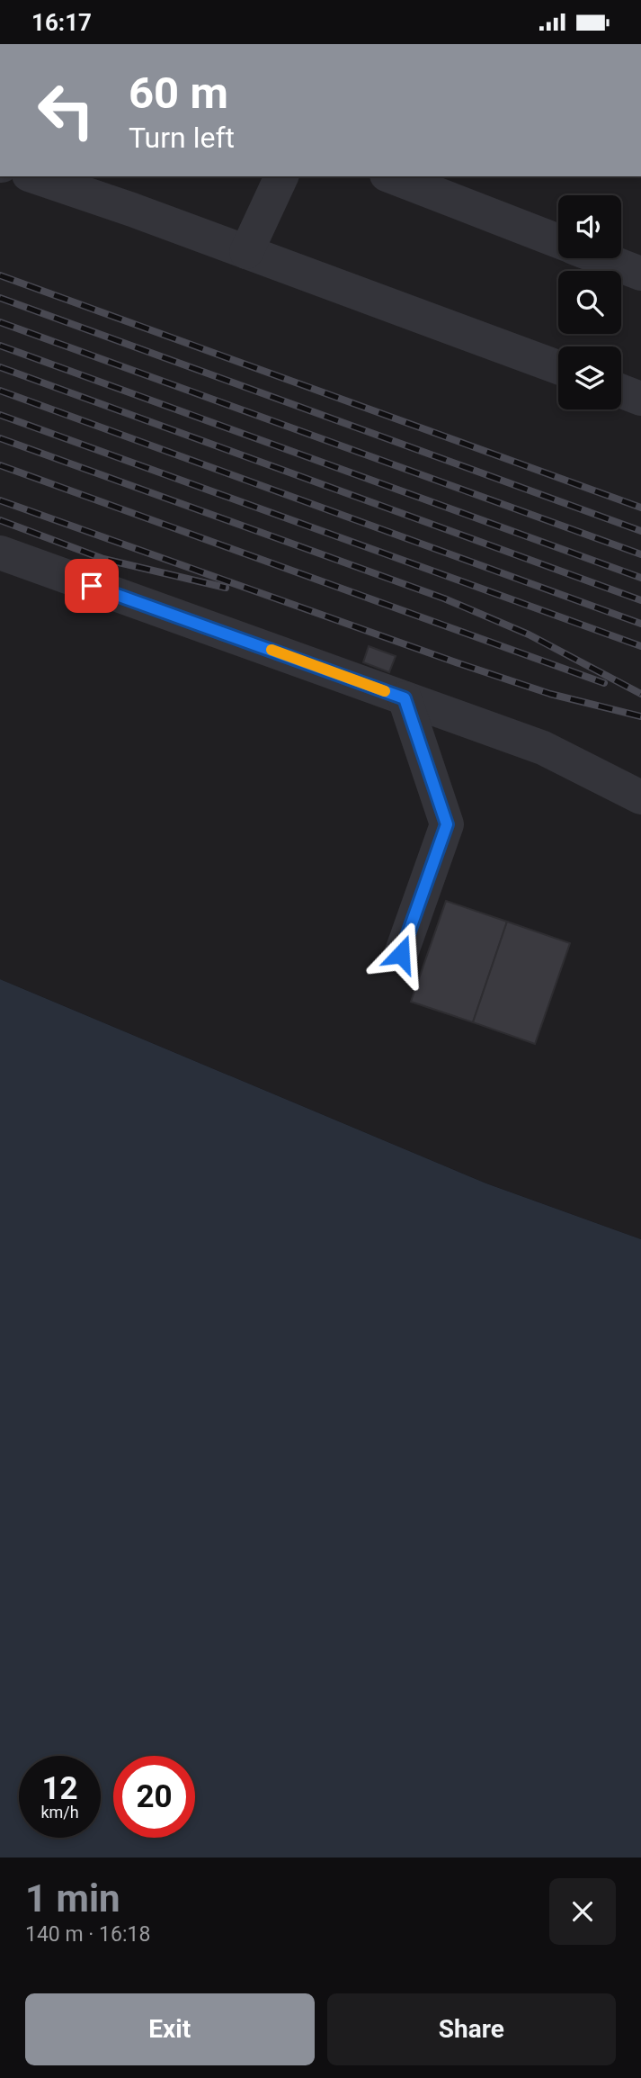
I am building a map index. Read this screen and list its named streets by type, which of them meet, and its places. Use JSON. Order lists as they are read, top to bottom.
{
  "page": {
    "status": "16:17",
    "turn": ["60 m", "Turn left"],
    "speed": "12 km/h",
    "limit": "20",
    "heading": ["1 min", "140 m · 16:18"],
    "buttons": ["Exit", "Share"]
  }
}
